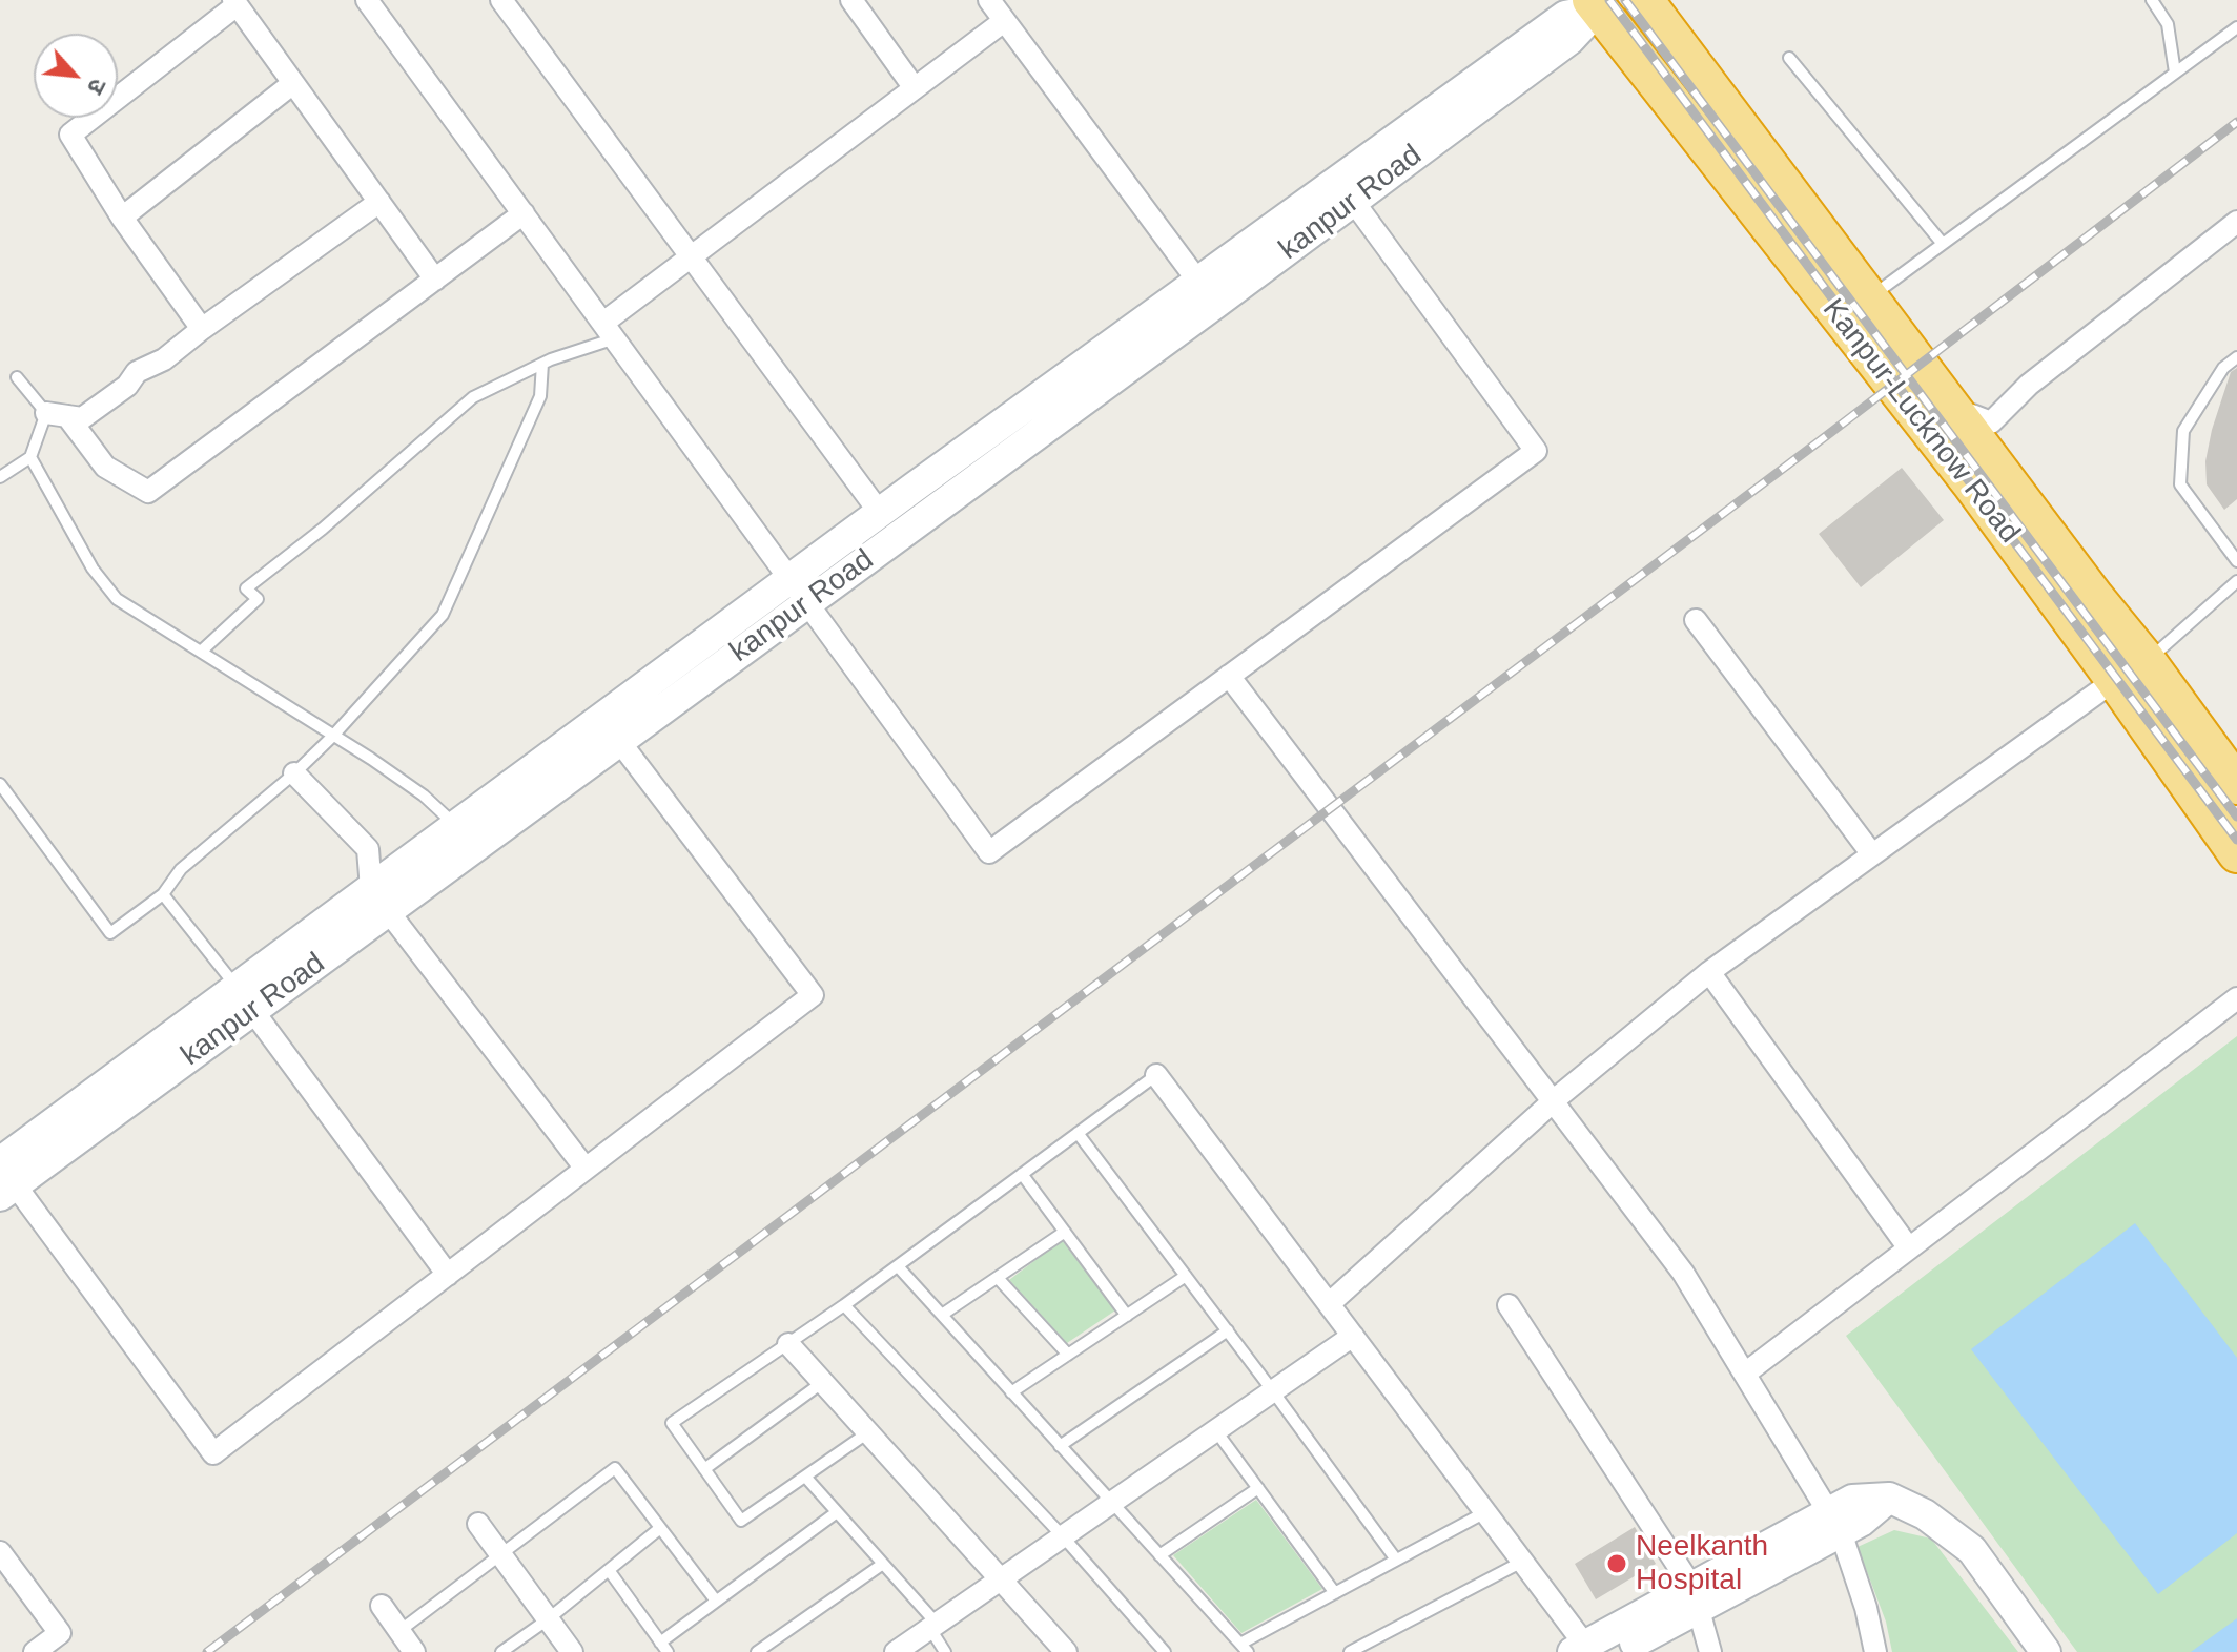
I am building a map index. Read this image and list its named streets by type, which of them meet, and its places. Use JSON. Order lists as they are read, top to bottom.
{
  "streets": {
    "highway": ["Kanpur-Lucknow Road"],
    "street": ["kanpur Road"]
  },
  "crossings": [
    ["kanpur Road", "Kanpur-Lucknow Road"]
  ],
  "places": ["Neelkanth Hospital"],
  "north": "bottom right"
}
